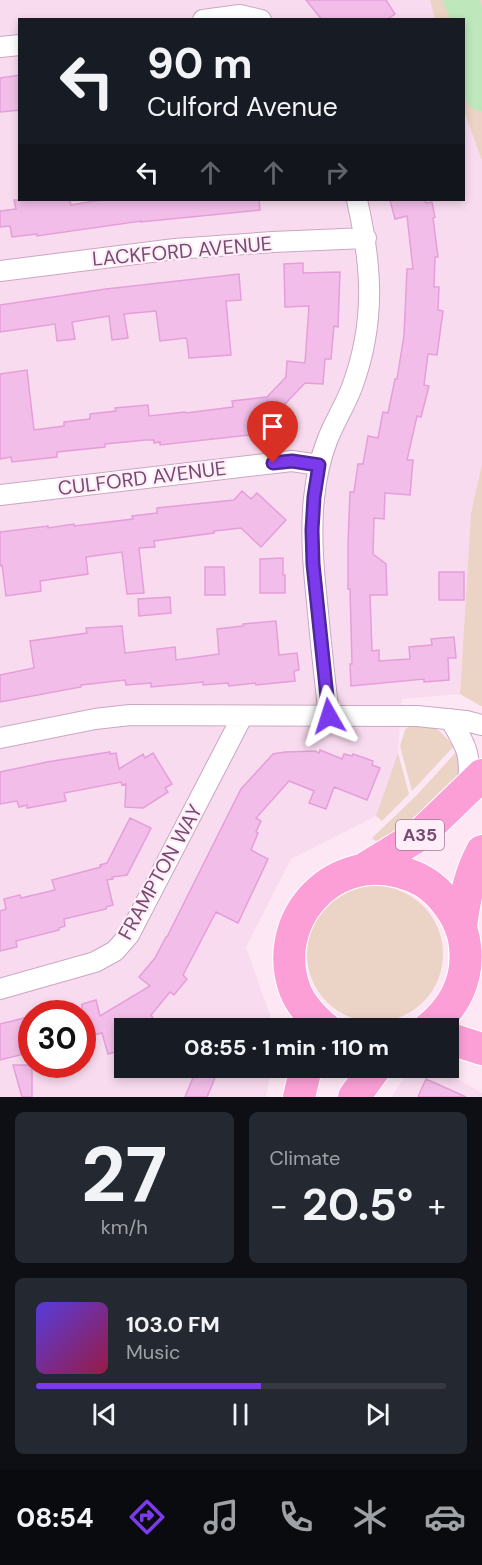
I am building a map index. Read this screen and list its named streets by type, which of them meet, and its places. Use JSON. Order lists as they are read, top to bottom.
{
  "streets": {
    "main road": ["A35"],
    "street": ["LACKFORD AVENUE", "CULFORD AVENUE", "FRAMPTON WAY"]
  },
  "page": {
    "turn": ["90 m", "Culford Avenue"],
    "limit": "30",
    "trip": "08:55 · 1 min · 110 m",
    "tile": [
      ["27", "km/h"],
      "Climate"
    ],
    "heat": ["−", "20.5°", "+"],
    "song": ["103.0 FM", "Music"],
    "tabs": "08:54"
  }
}
